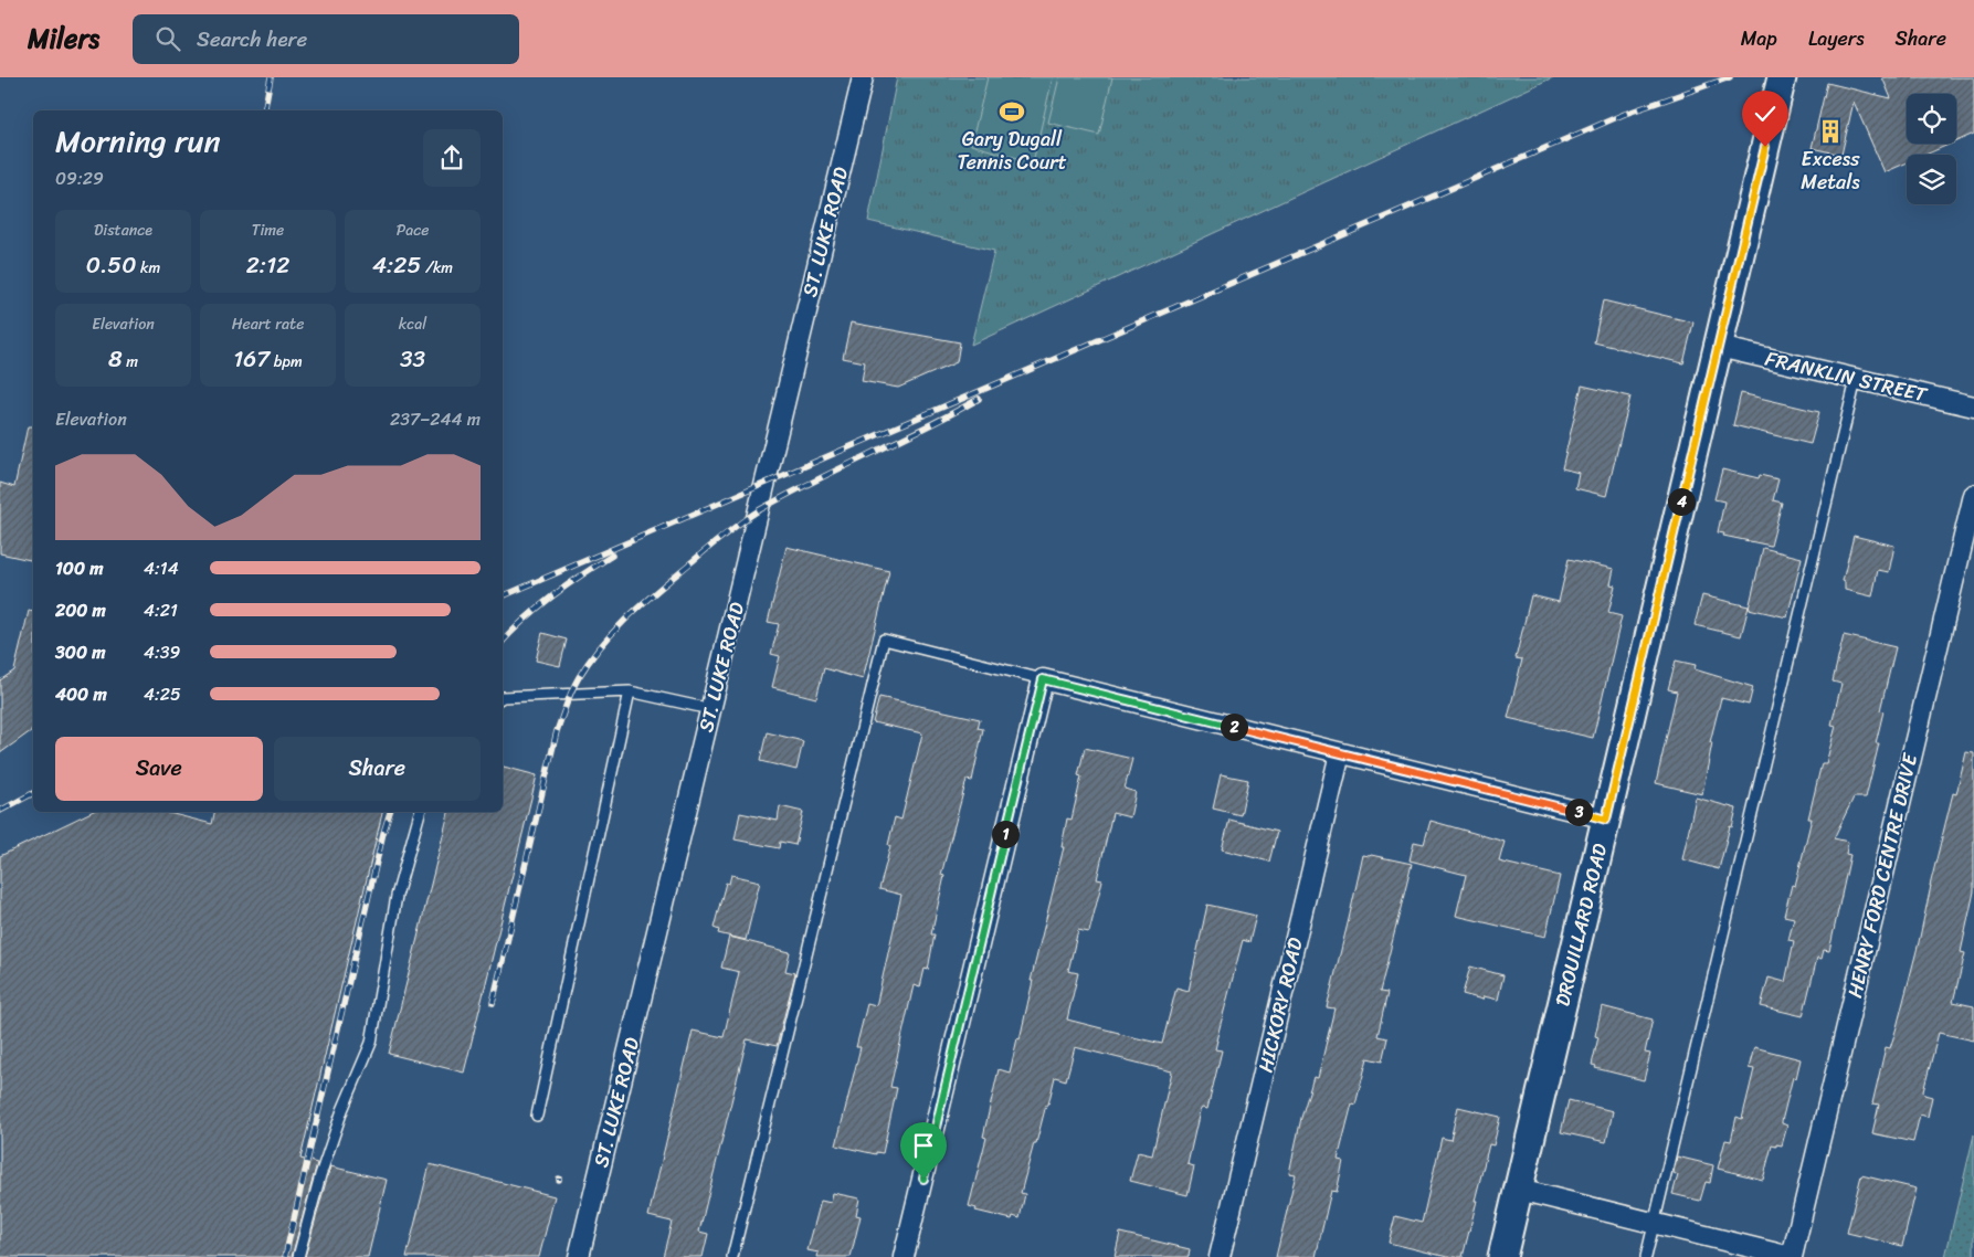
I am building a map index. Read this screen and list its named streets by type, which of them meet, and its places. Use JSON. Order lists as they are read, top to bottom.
{
  "streets": {
    "street": [
      "ST. LUKE ROAD",
      "FRANKLIN STREET",
      "HENRY FORD CENTRE DRIVE",
      "DROUILLARD ROAD",
      "HICKORY ROAD"
    ]
  },
  "crossings": [
    ["FRANKLIN STREET", "DROUILLARD ROAD"]
  ],
  "places": {
    "sports": ["Gary Dugall Tennis Court"],
    "building": ["Excess Metals"]
  },
  "page": {
    "header": "Milers",
    "search": "Search here",
    "nav": ["Map", "Layers", "Share"],
    "heading": ["Morning run", "09:29"],
    "stats": [
      ["Distance", "0.50 km"],
      ["Time", "2:12"],
      ["Pace", "4:25 /km"],
      ["Elevation", "8 m"],
      ["Heart rate", "167 bpm"],
      ["kcal", "33"]
    ],
    "chart": ["Elevation", "237–244 m"],
    "pins": [
      "4",
      "2",
      "3",
      "1"
    ],
    "list": [
      {
        "name": "100 m",
        "note": "4:14"
      },
      {
        "name": "200 m",
        "note": "4:21"
      },
      {
        "name": "300 m",
        "note": "4:39"
      },
      {
        "name": "400 m",
        "note": "4:25"
      }
    ],
    "buttons": ["Save", "Share"]
  }
}
